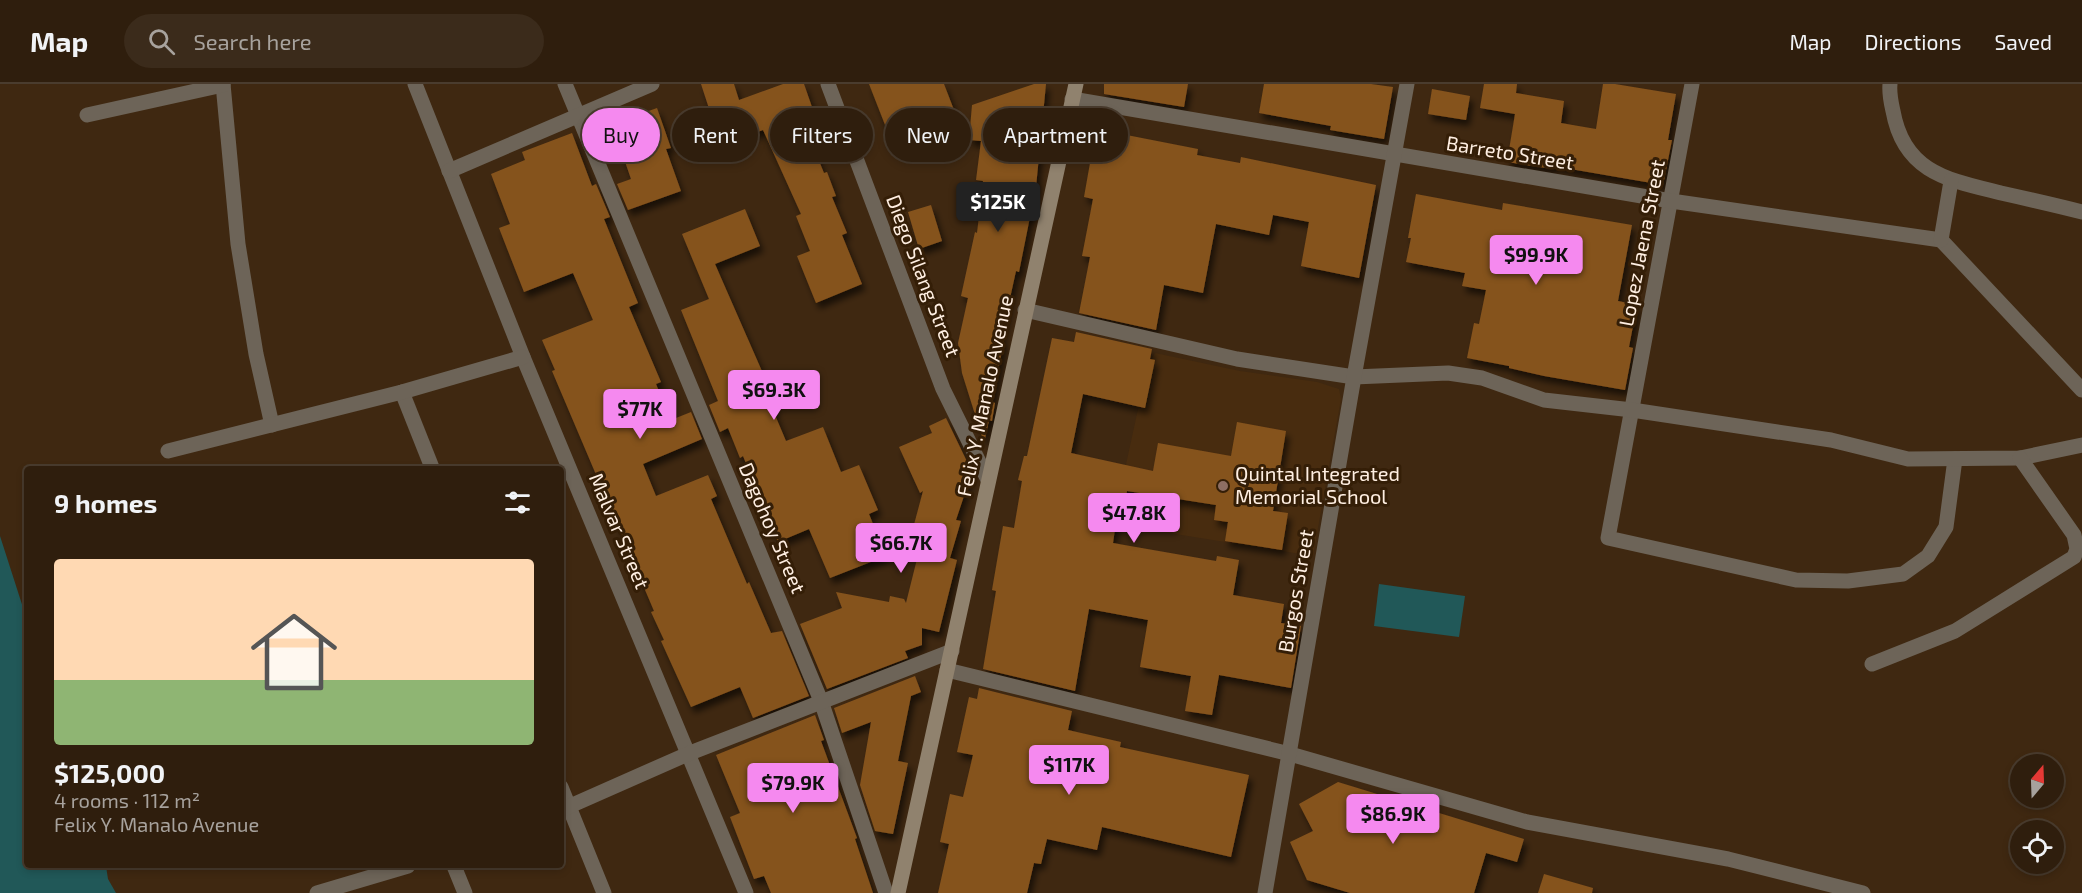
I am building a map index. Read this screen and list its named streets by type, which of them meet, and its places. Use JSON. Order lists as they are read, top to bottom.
{
  "streets": {
    "main road": ["Felix Y. Manalo Avenue"],
    "street": [
      "Barreto Street",
      "Lopez Jaena Street",
      "Diego Silang Street",
      "Dagohoy Street",
      "Malvar Street",
      "Burgos Street"
    ]
  },
  "crossings": [
    ["Barreto Street", "Lopez Jaena Street"],
    ["Barreto Street", "Felix Y. Manalo Avenue"],
    ["Barreto Street", "Burgos Street"],
    ["Diego Silang Street", "Felix Y. Manalo Avenue"]
  ],
  "places": ["Quintal Integrated Memorial School"],
  "north": "top",
  "page": {
    "header": "Map",
    "search": "Search here",
    "nav": ["Map", "Directions", "Saved"],
    "chip": [
      "Buy",
      "Rent",
      "Filters",
      "New",
      "Apartment"
    ],
    "price": [
      "$125K",
      "$99.9K",
      "$69.3K",
      "$77K",
      "$47.8K",
      "$66.7K",
      "$117K",
      "$79.9K",
      "$86.9K"
    ],
    "heading": "9 homes",
    "list": [
      {
        "name": "$125,000",
        "note": "4 rooms · 112 m² · Felix Y. Manalo Avenue"
      }
    ]
  }
}
